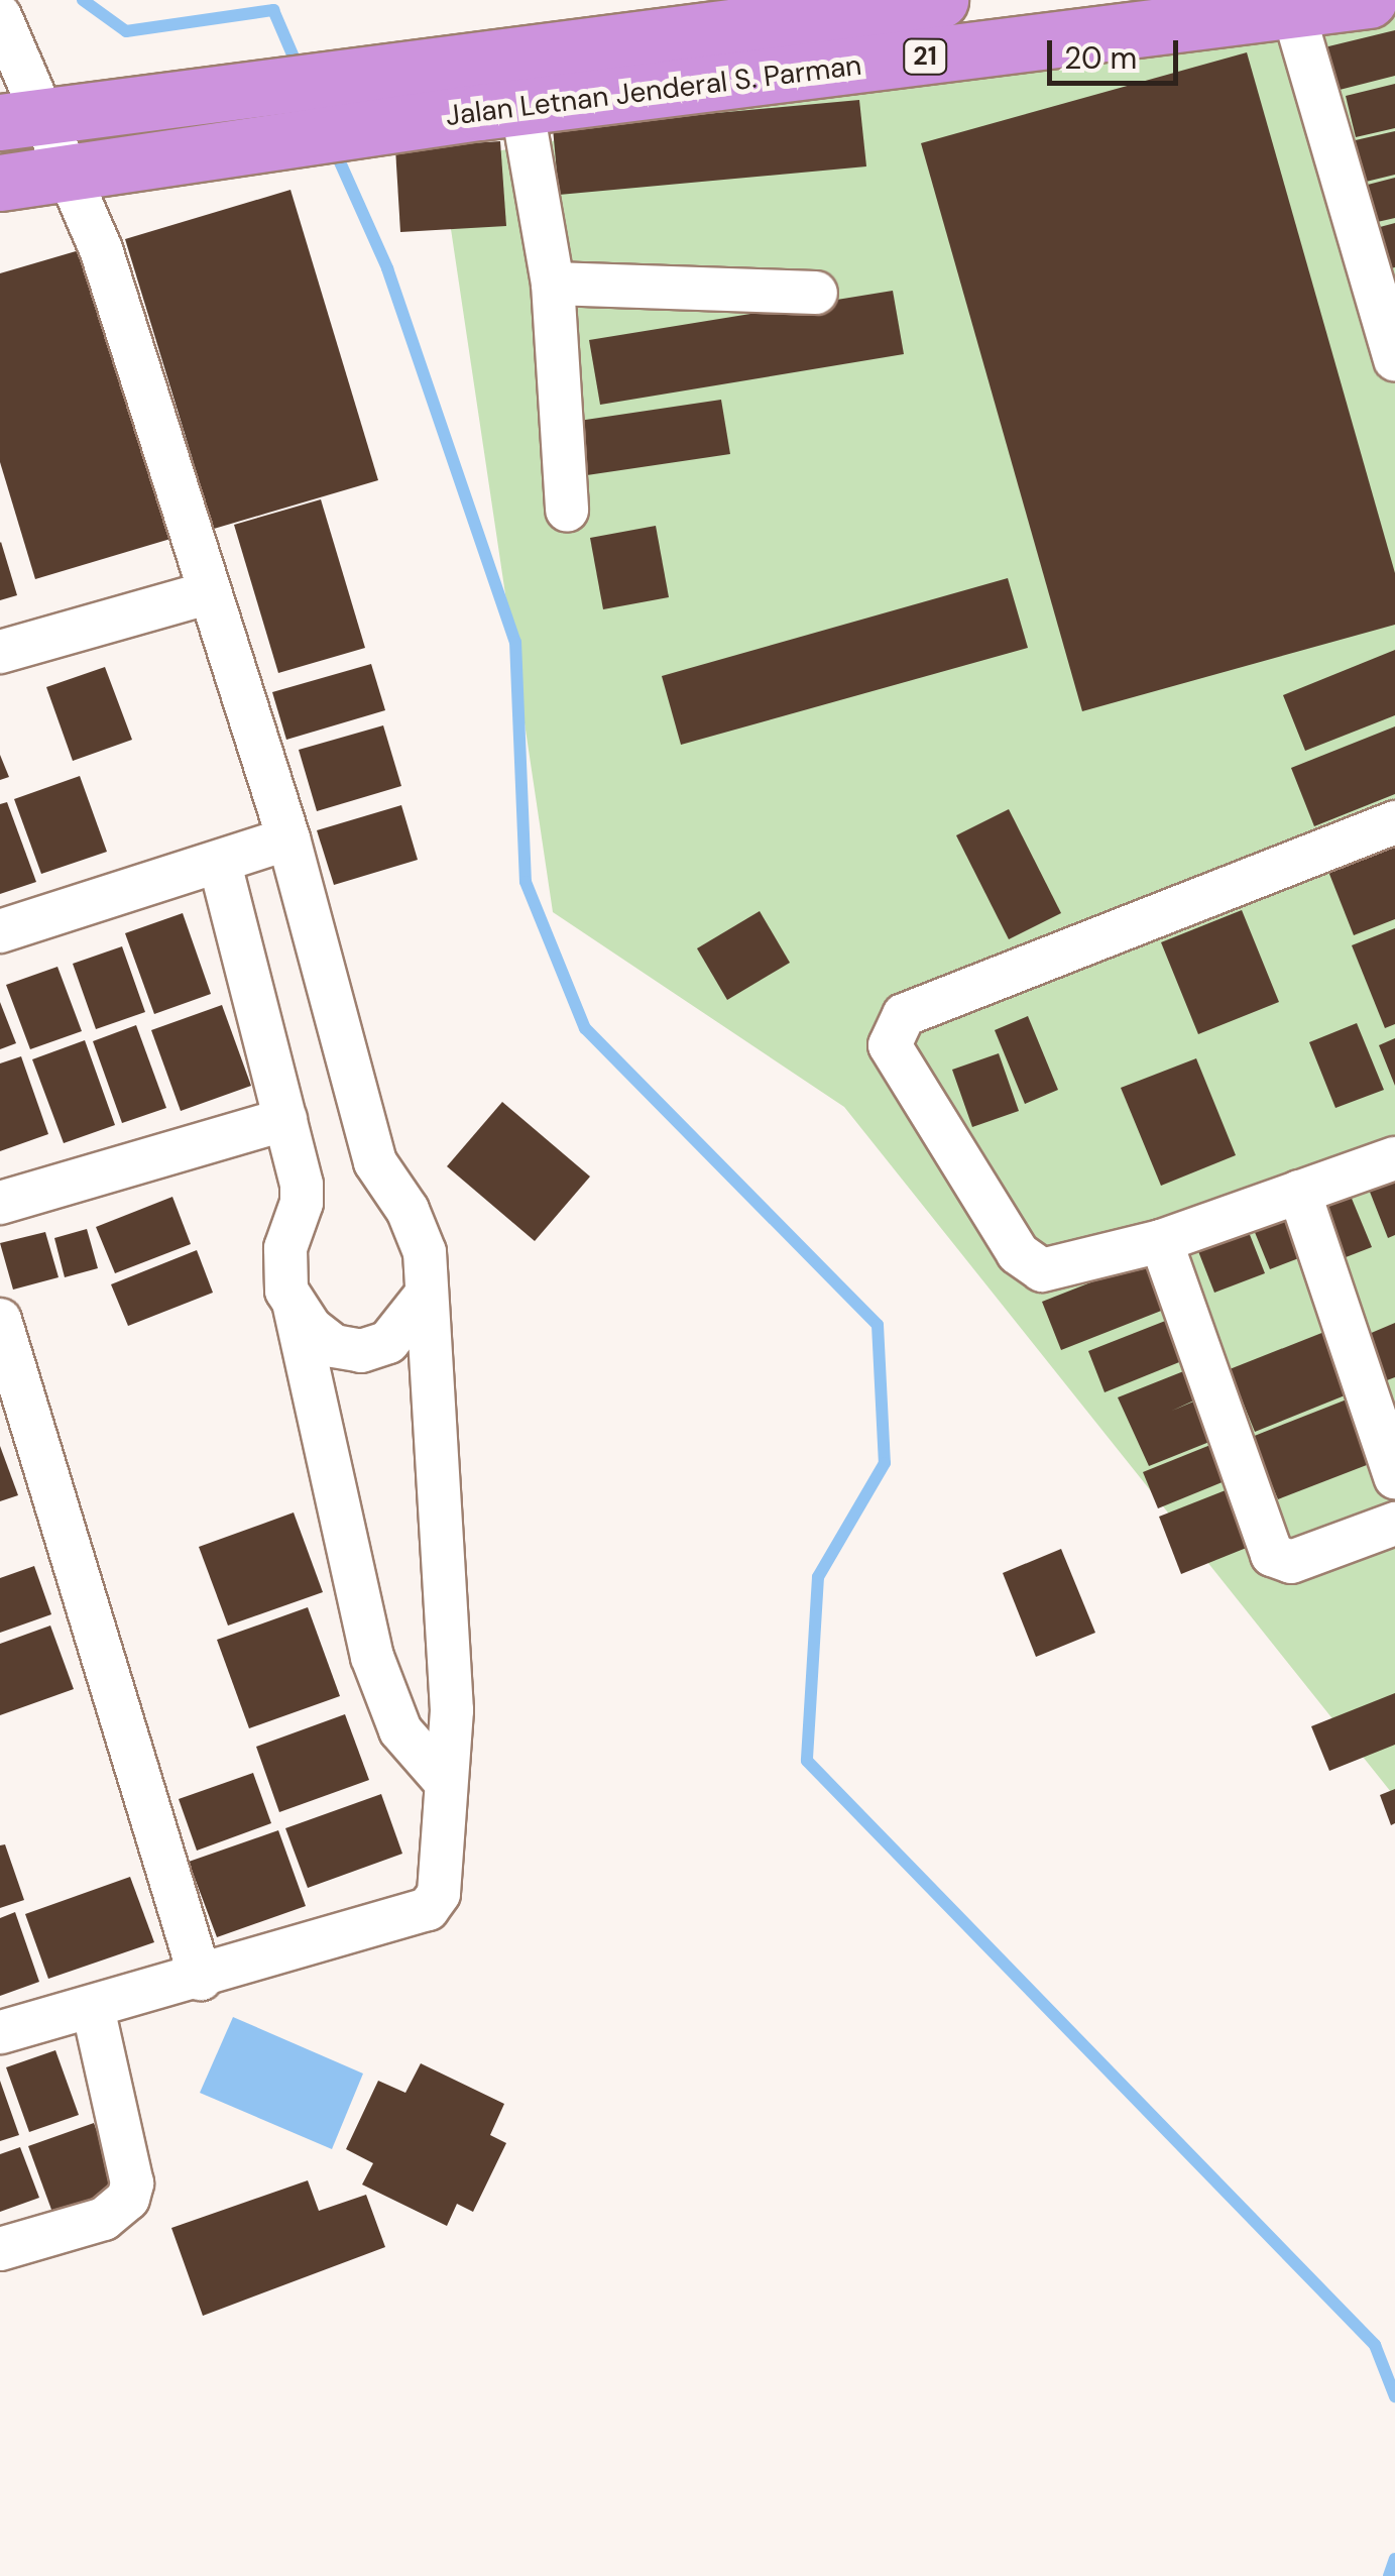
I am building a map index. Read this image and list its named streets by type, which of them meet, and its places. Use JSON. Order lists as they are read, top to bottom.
{
  "streets": {
    "highway": ["21", "Jalan Letnan Jenderal S. Parman"]
  },
  "scale_bar": "20 m"
}
